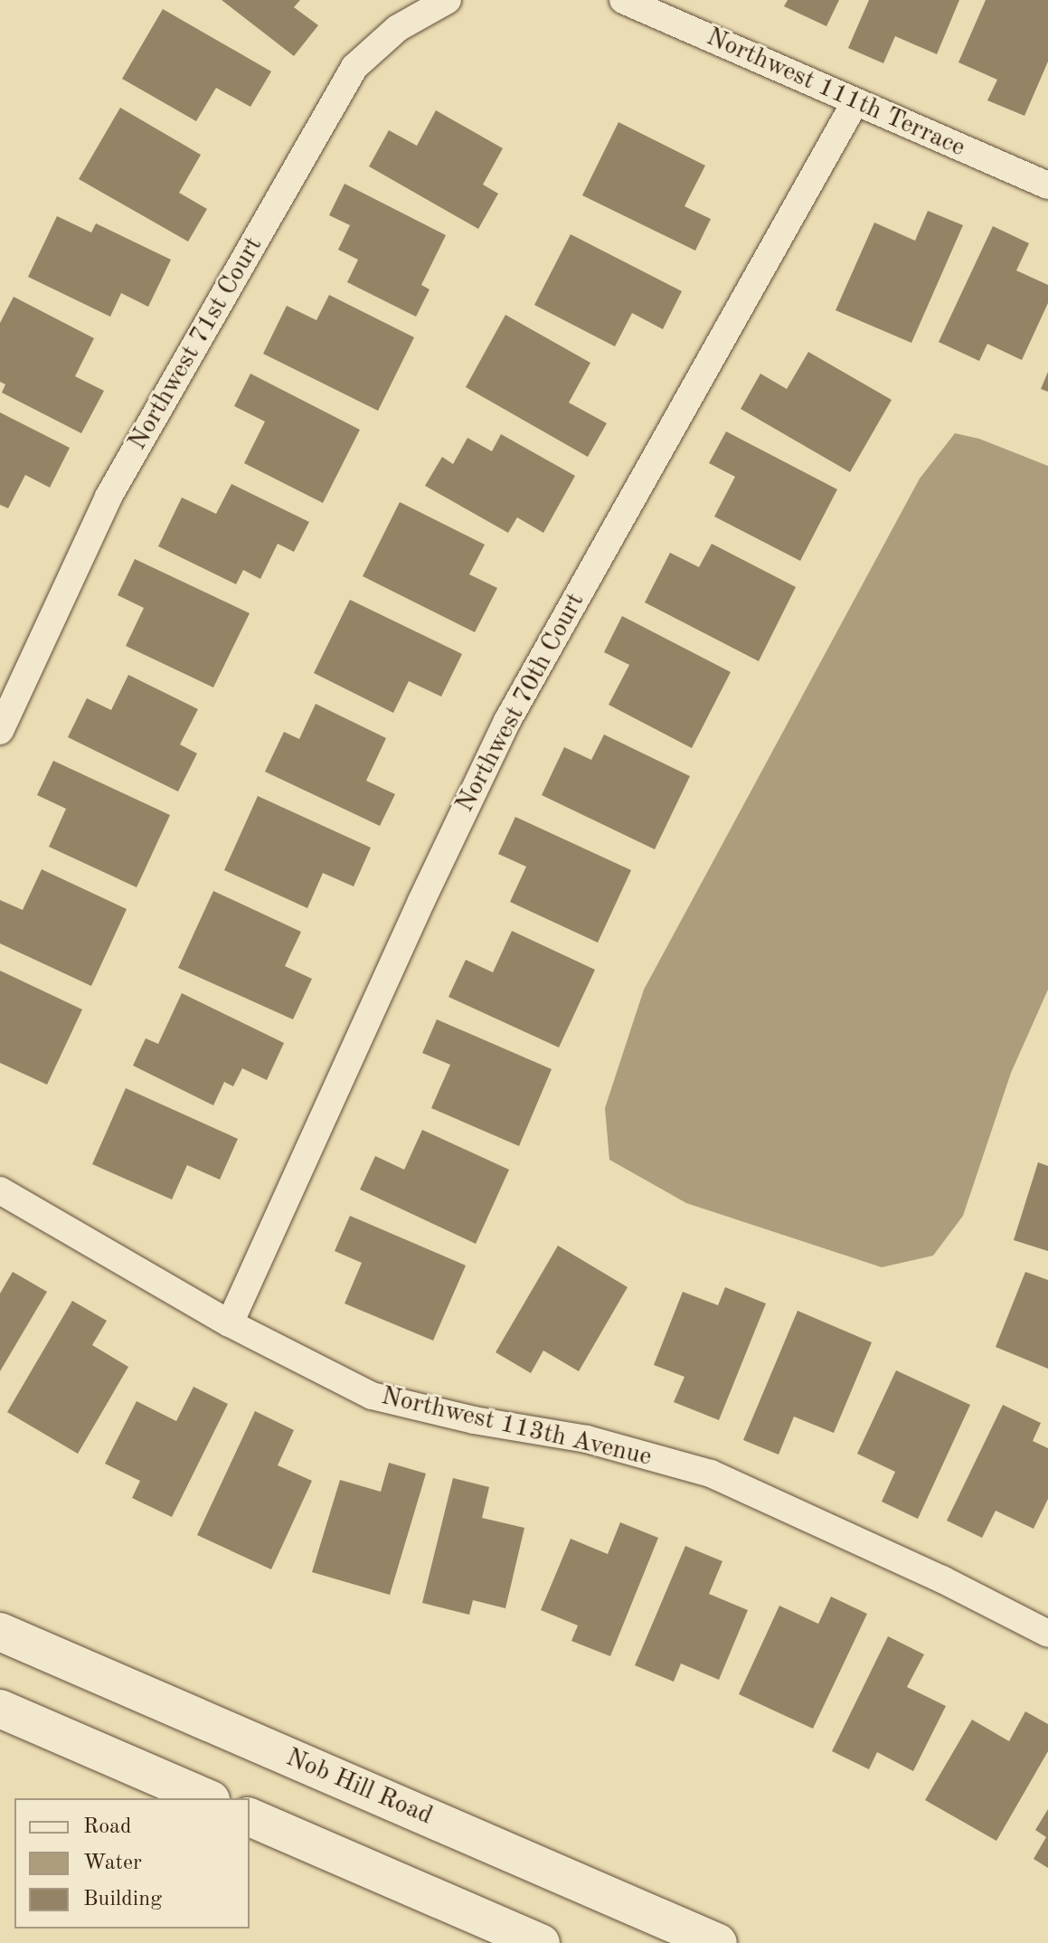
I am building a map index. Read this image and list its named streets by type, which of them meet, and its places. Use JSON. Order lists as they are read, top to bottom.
{
  "streets": {
    "main road": ["Nob Hill Road"],
    "street": [
      "Northwest 111th Terrace",
      "Northwest 71st Court",
      "Northwest 70th Court",
      "Northwest 113th Avenue"
    ]
  },
  "crossings": [
    ["Northwest 111th Terrace", "Northwest 70th Court"],
    ["Northwest 70th Court", "Northwest 113th Avenue"]
  ],
  "legend": ["Road", "Water", "Building"]
}
